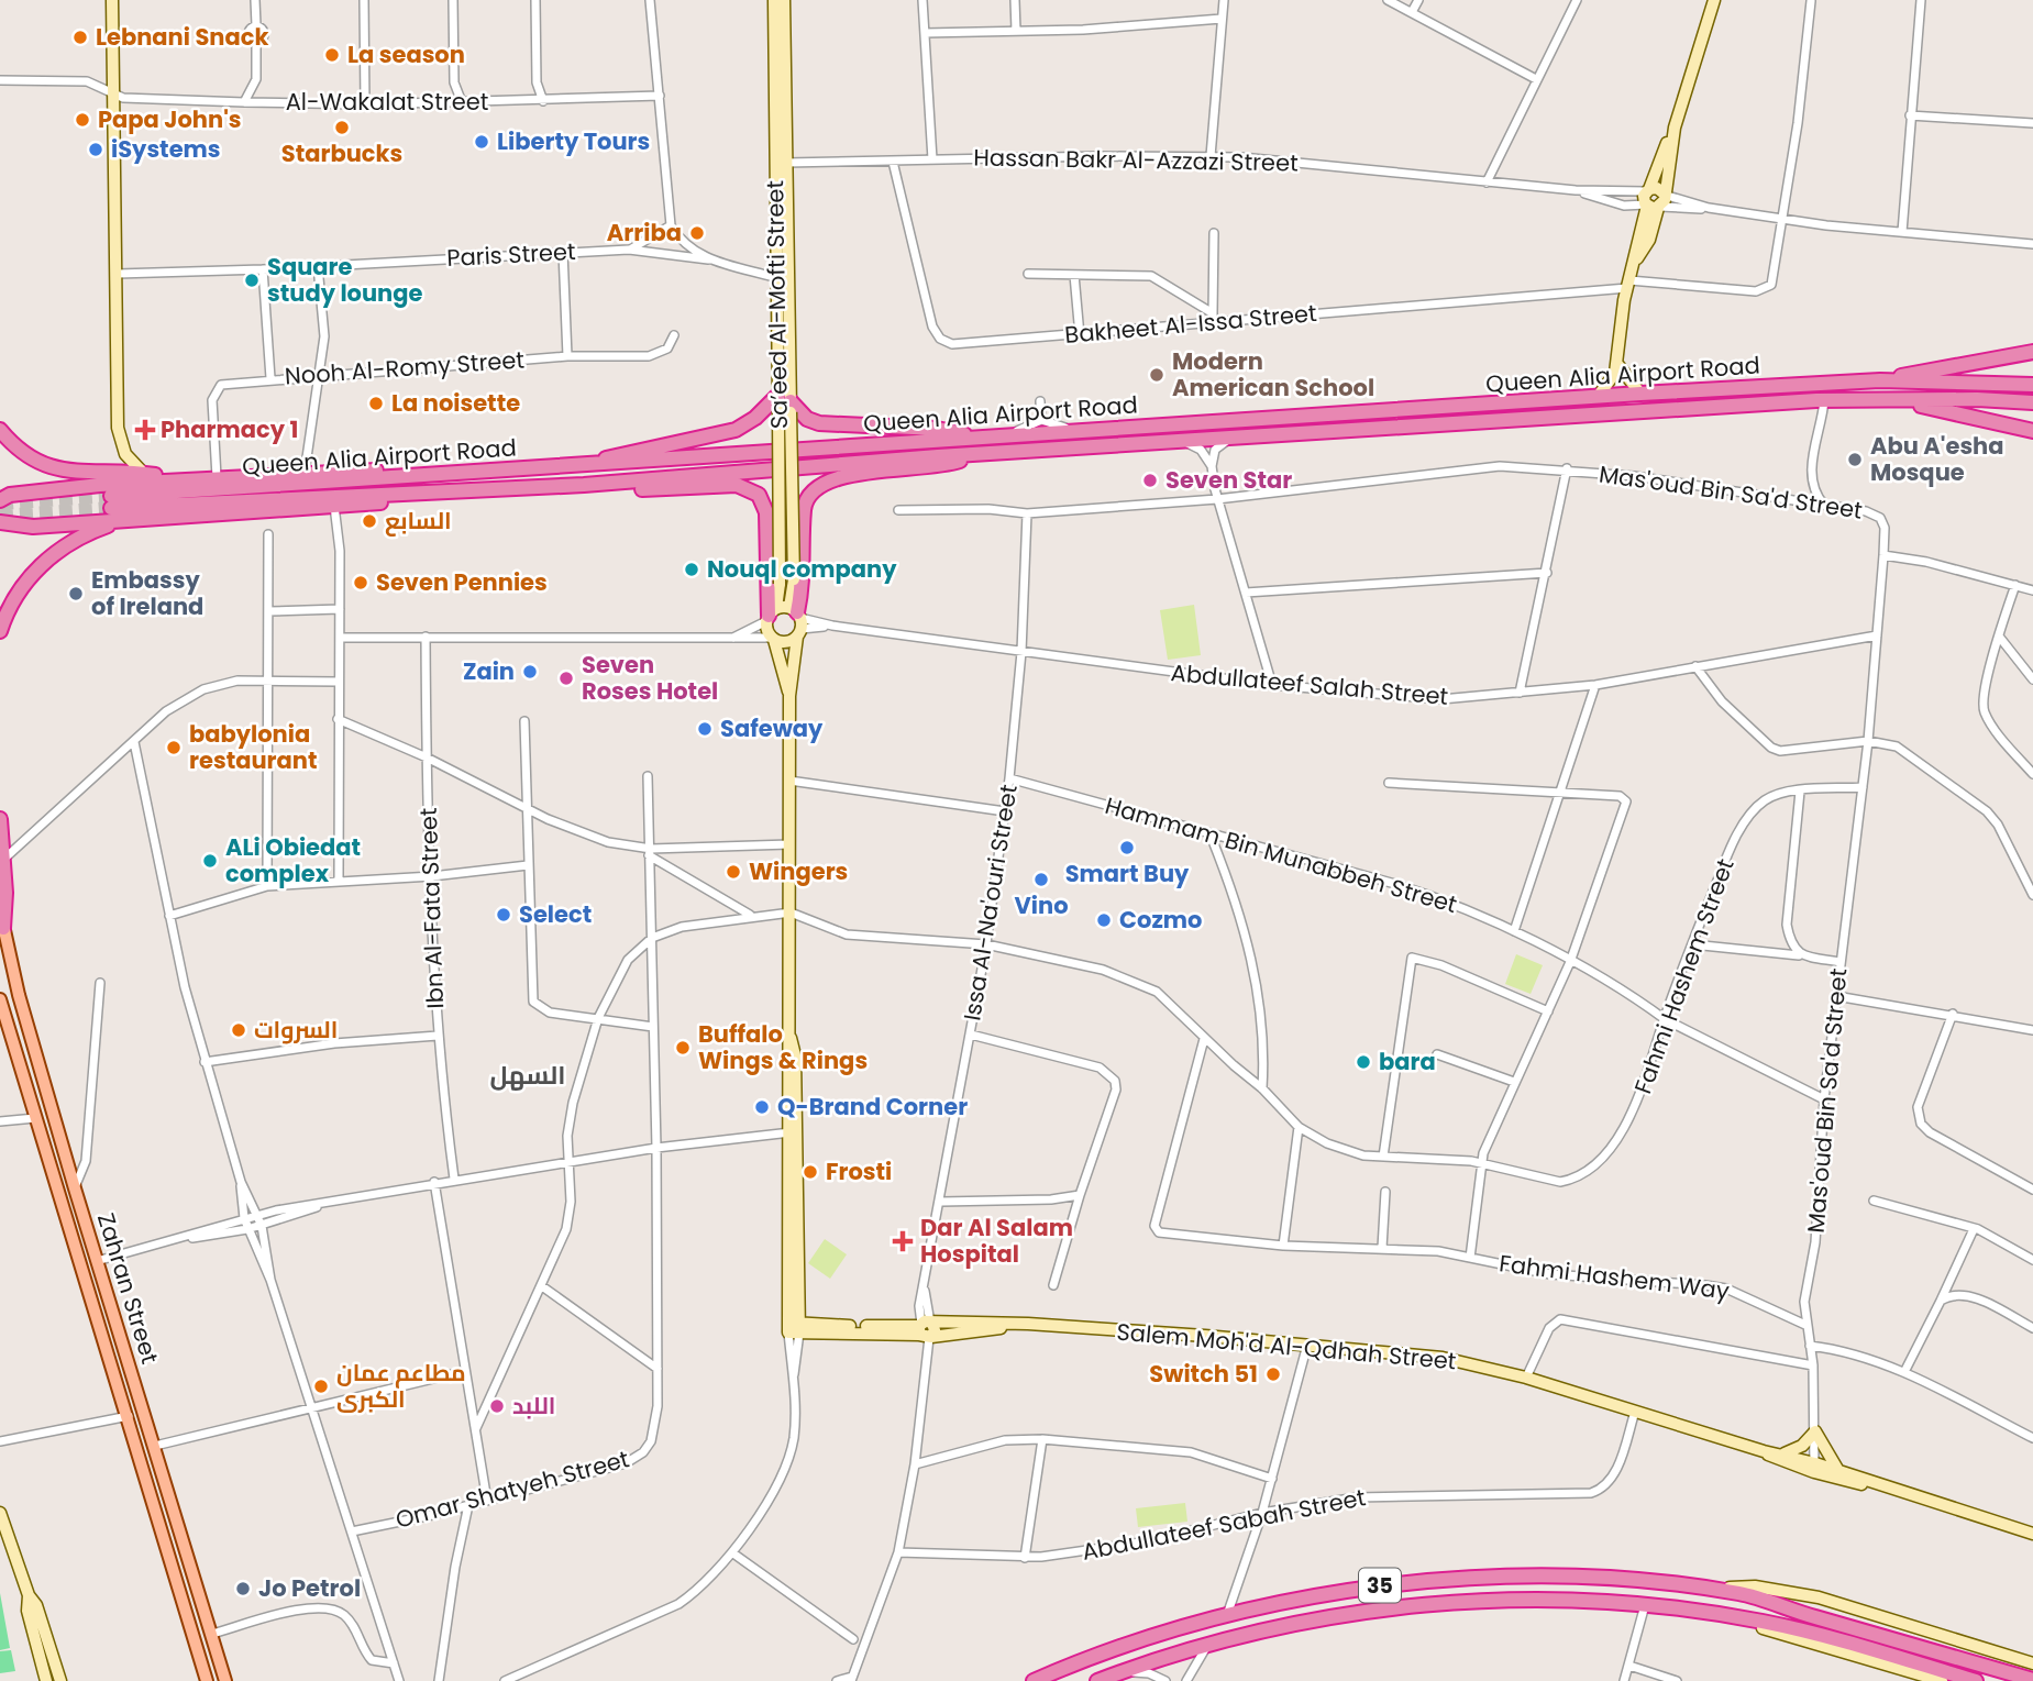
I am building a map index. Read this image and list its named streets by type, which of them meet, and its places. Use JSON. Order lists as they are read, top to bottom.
{
  "streets": {
    "highway": ["Queen Alia Airport Road", "35"],
    "main road": ["Zahran Street"],
    "street": [
      "Al-Wakalat Street",
      "Hassan Bakr Al-Azzazi Street",
      "Paris Street",
      "Sa’eed Al-Mofti Street",
      "Bakheet Al-Issa Street",
      "Nooh Al-Romy Street",
      "Mas'oud Bin Sa'd Street",
      "Abdullateef Salah Street",
      "Hammam Bin Munabbeh Street",
      "Issa Al-Na'ouri Street",
      "Ibn Al-Fata Street",
      "Fahmi Hashem Street",
      "Fahmi Hashem Way",
      "Salem Moh'd Al-Qdhah Street",
      "Omar Shatyeh Street",
      "Abdullateef Sabah Street"
    ]
  },
  "crossings": [
    ["Hassan Bakr Al-Azzazi Street", "Sa’eed Al-Mofti Street"],
    ["Hassan Bakr Al-Azzazi Street", "Bakheet Al-Issa Street"],
    ["Sa’eed Al-Mofti Street", "Abdullateef Salah Street"],
    ["Mas'oud Bin Sa'd Street", "Abdullateef Salah Street"],
    ["Mas'oud Bin Sa'd Street", "Hammam Bin Munabbeh Street"],
    ["Mas'oud Bin Sa'd Street", "Issa Al-Na'ouri Street"],
    ["Mas'oud Bin Sa'd Street", "Fahmi Hashem Street"],
    ["Mas'oud Bin Sa'd Street", "Fahmi Hashem Way"],
    ["Mas'oud Bin Sa'd Street", "Salem Moh'd Al-Qdhah Street"],
    ["Abdullateef Salah Street", "Issa Al-Na'ouri Street"],
    ["Hammam Bin Munabbeh Street", "Issa Al-Na'ouri Street"],
    ["Hammam Bin Munabbeh Street", "Fahmi Hashem Street"],
    ["Issa Al-Na'ouri Street", "Fahmi Hashem Street"],
    ["Issa Al-Na'ouri Street", "Salem Moh'd Al-Qdhah Street"],
    ["Issa Al-Na'ouri Street", "Abdullateef Sabah Street"],
    ["Fahmi Hashem Street", "Fahmi Hashem Way"],
    ["Salem Moh'd Al-Qdhah Street", "Abdullateef Sabah Street"]
  ],
  "districts": ["السهل"],
  "places": {
    "other": [
      "Lebnani Snack",
      "La season",
      "Papa John's",
      "Starbucks",
      "Liberty Tours",
      "iSystems",
      "Arriba",
      "Square study lounge",
      "Modern American School",
      "La noisette",
      "Abu A'esha Mosque",
      "Seven Star",
      "السابع",
      "Nouql company",
      "Seven Pennies",
      "Embassy of Ireland",
      "Zain",
      "Seven Roses Hotel",
      "Safeway",
      "babylonia restaurant",
      "Smart Buy",
      "ALi Obiedat complex",
      "Wingers",
      "Vino",
      "Select",
      "Cozmo",
      "السروات",
      "Buffalo Wings & Rings",
      "bara",
      "Q-Brand Corner",
      "Frosti",
      "Switch 51",
      "مطاعم عمان الكبرى",
      "اللبد",
      "Jo Petrol"
    ],
    "health": ["Pharmacy 1", "Dar Al Salam Hospital"]
  }
}
